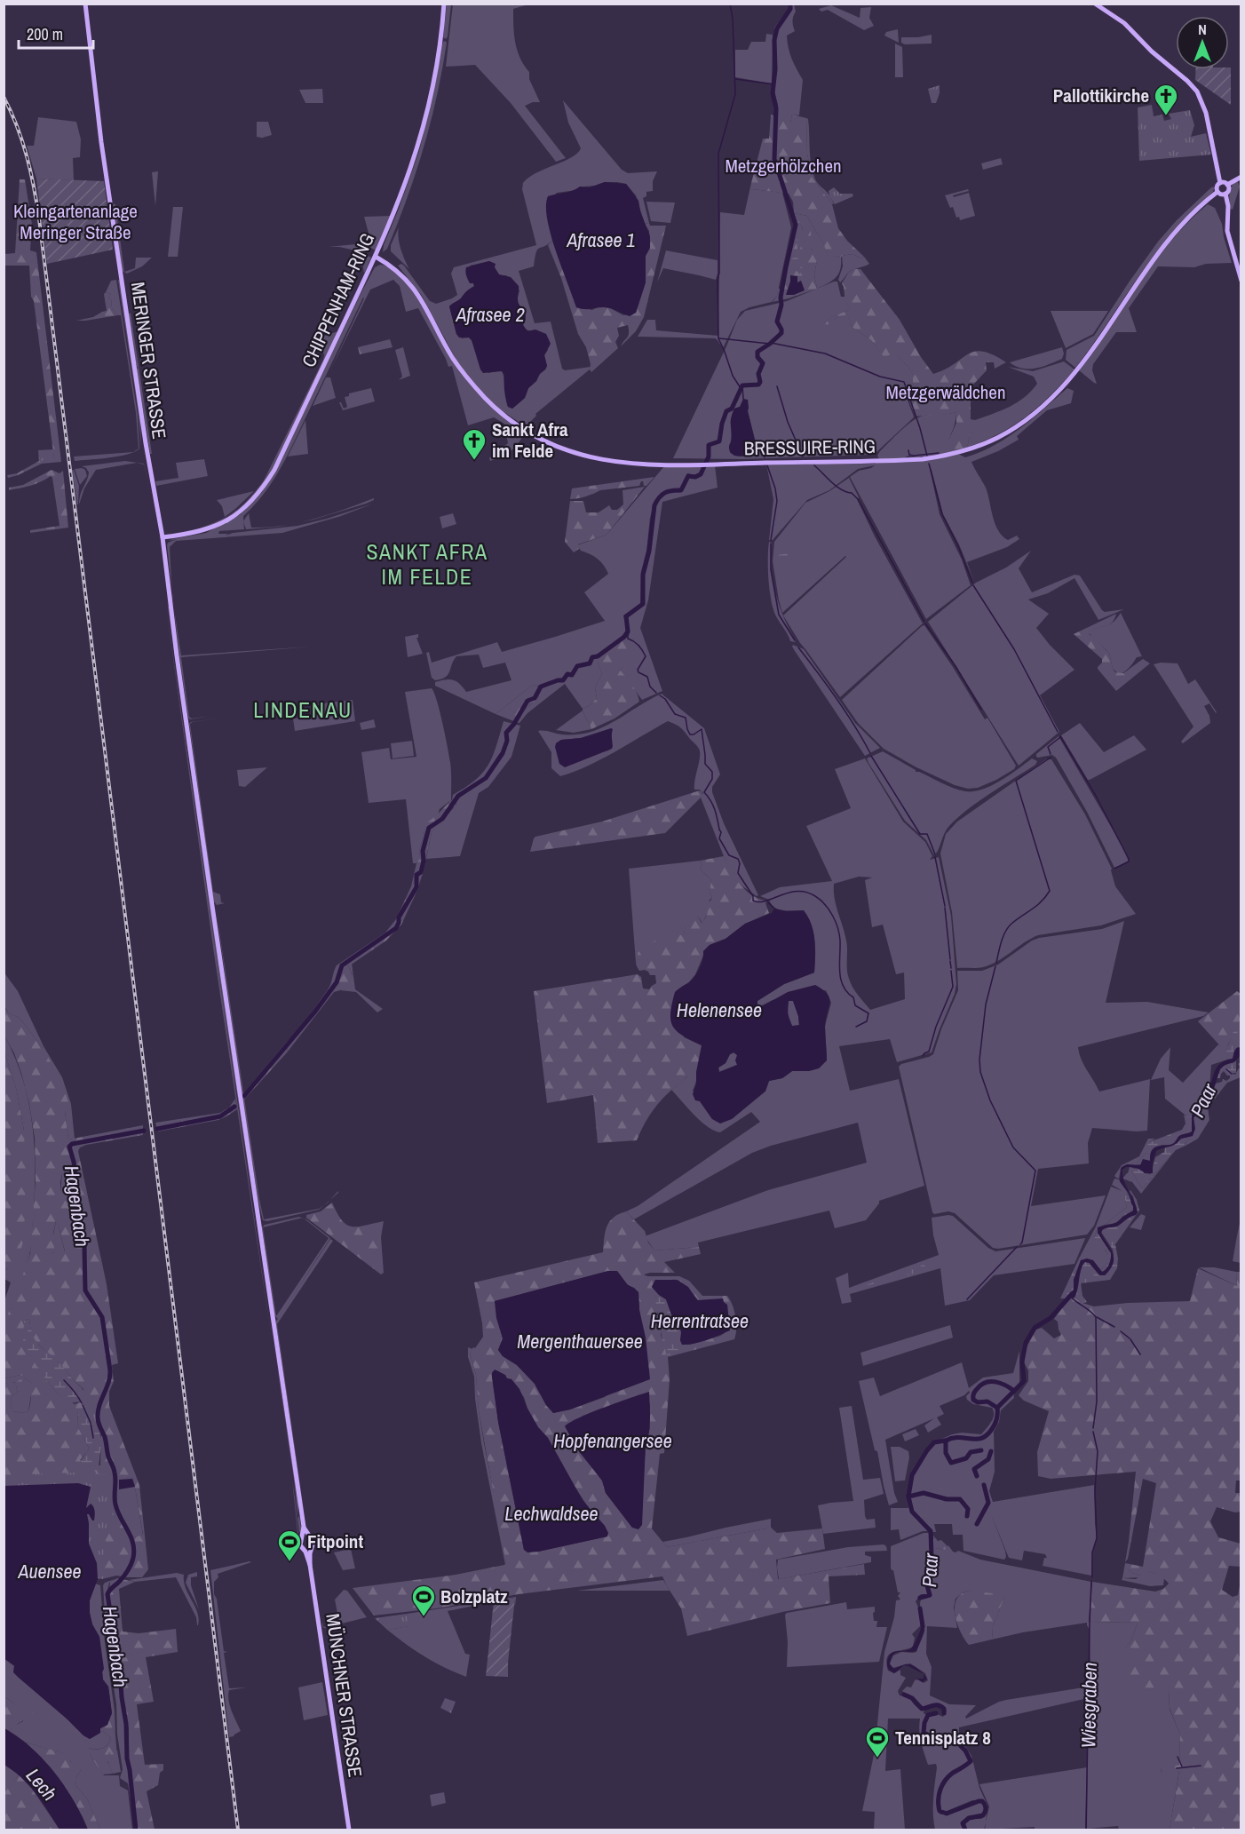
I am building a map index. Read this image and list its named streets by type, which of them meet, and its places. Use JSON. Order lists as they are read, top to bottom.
{
  "streets": {
    "main road": [
      "CHIPPENHAM-RING",
      "MERINGER STRASSE",
      "BRESSUIRE-RING",
      "MÜNCHNER STRASSE"
    ]
  },
  "crossings": [
    ["CHIPPENHAM-RING", "MERINGER STRASSE"],
    ["CHIPPENHAM-RING", "BRESSUIRE-RING"]
  ],
  "districts": ["SANKT AFRA IM FELDE", "LINDENAU"],
  "water": [
    "Afrasee 1",
    "Afrasee 2",
    "Helenensee",
    "Paar",
    "Hagenbach",
    "Herrentratsee",
    "Mergenthauersee",
    "Hopfenangersee",
    "Lechwaldsee",
    "Auensee",
    "Wiesgraben",
    "Lech"
  ],
  "parks": ["Metzgerhölzchen", "Kleingartenanlage Meringer Straße", "Metzgerwäldchen"],
  "places": {
    "church": ["Pallottikirche", "Sankt Afra im Felde"],
    "sports": ["Fitpoint", "Bolzplatz", "Tennisplatz 8"]
  },
  "scale_bar": "200 m",
  "north": "top"
}
